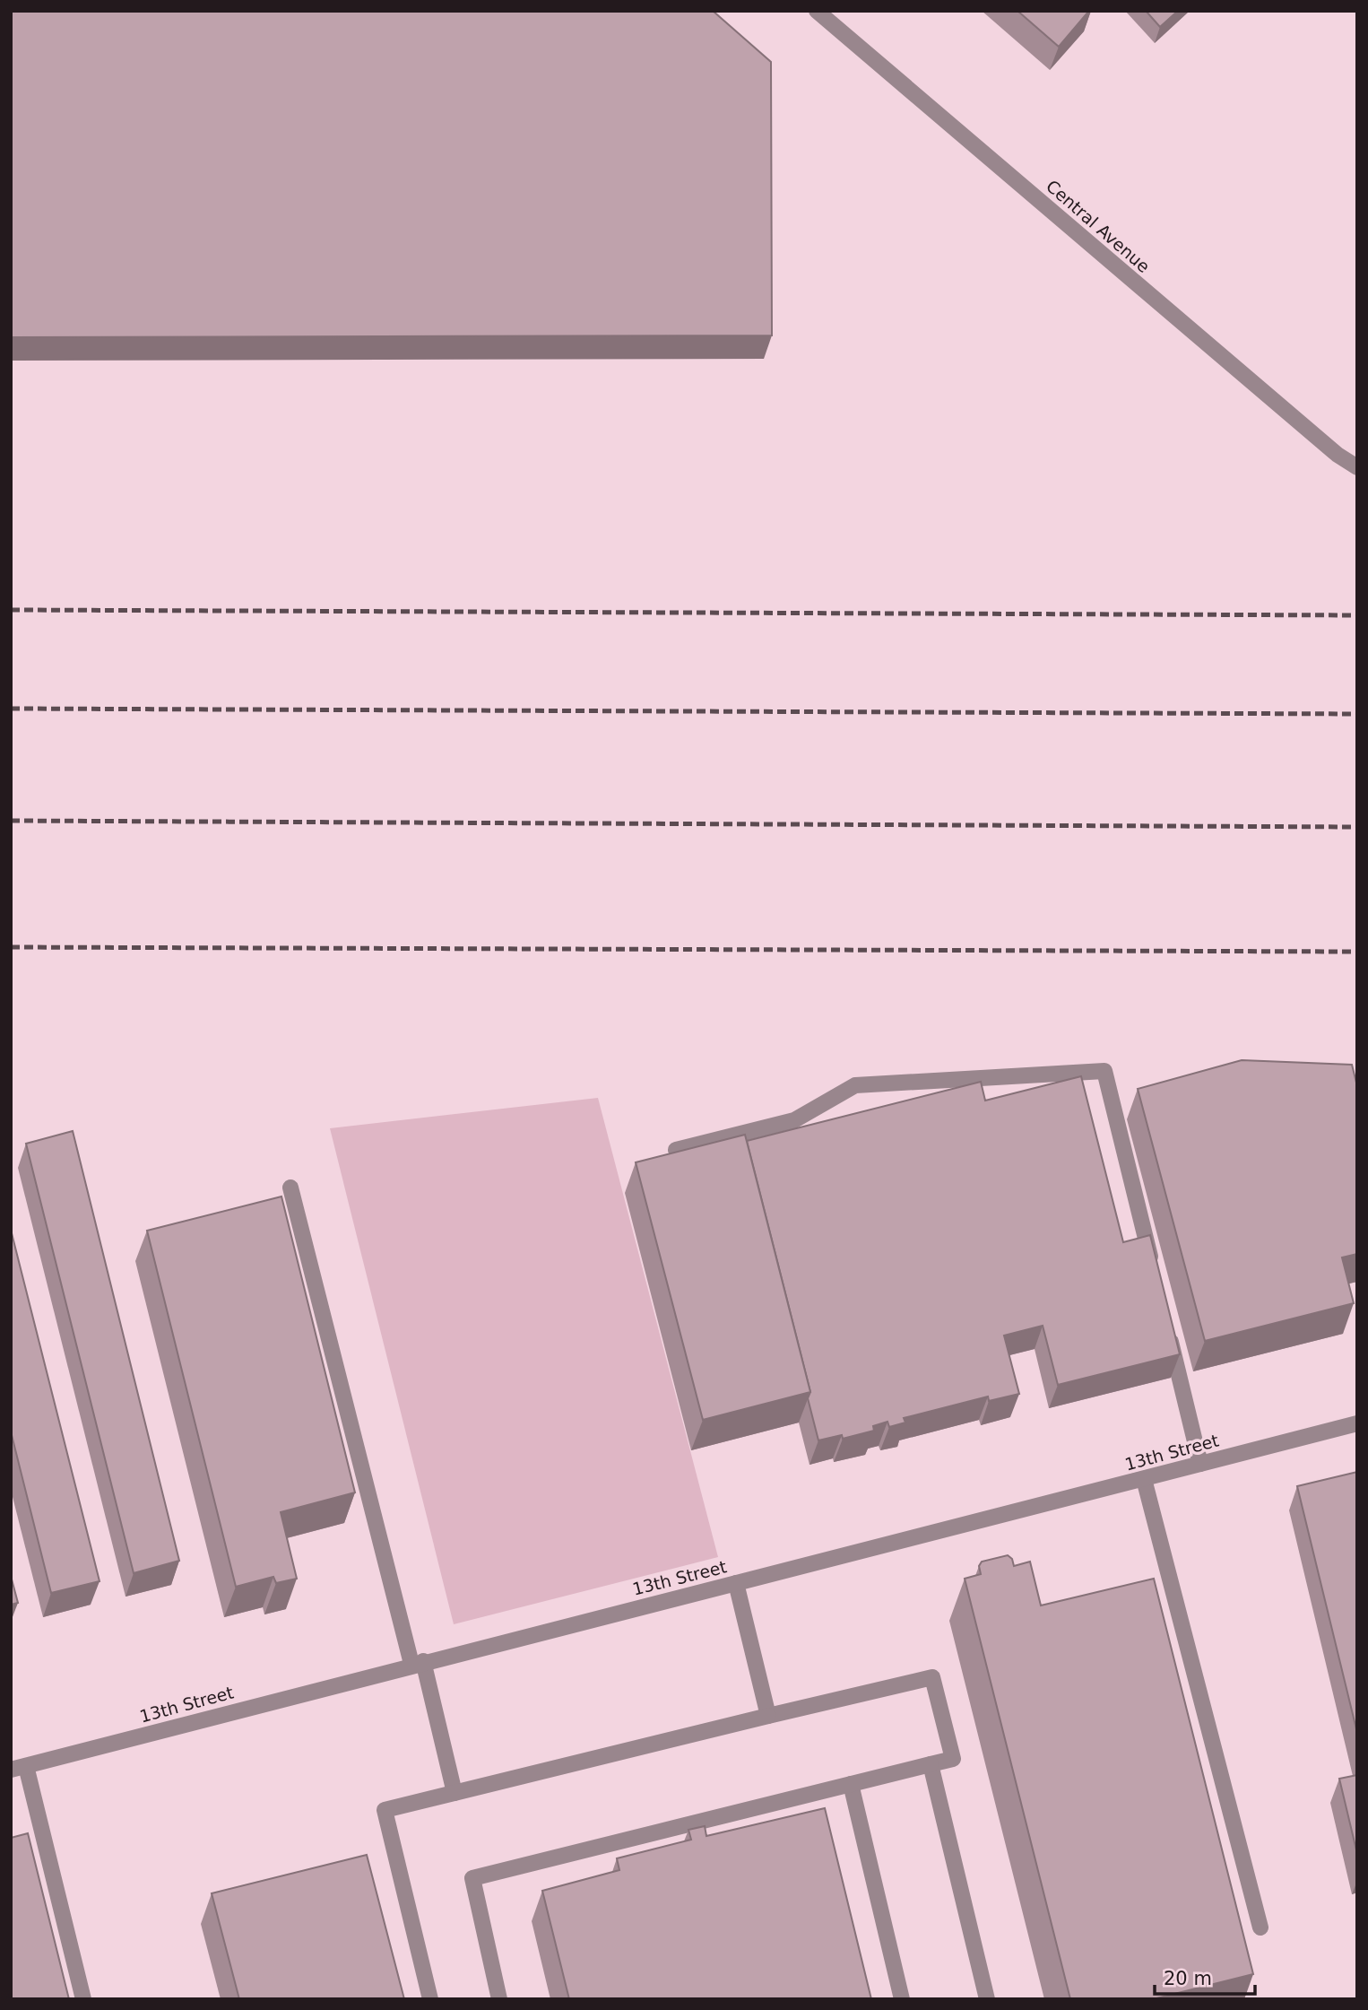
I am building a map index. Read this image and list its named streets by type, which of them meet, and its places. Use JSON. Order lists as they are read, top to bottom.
{
  "streets": {
    "street": ["Central Avenue", "13th Street"]
  },
  "scale_bar": "20 m"
}
